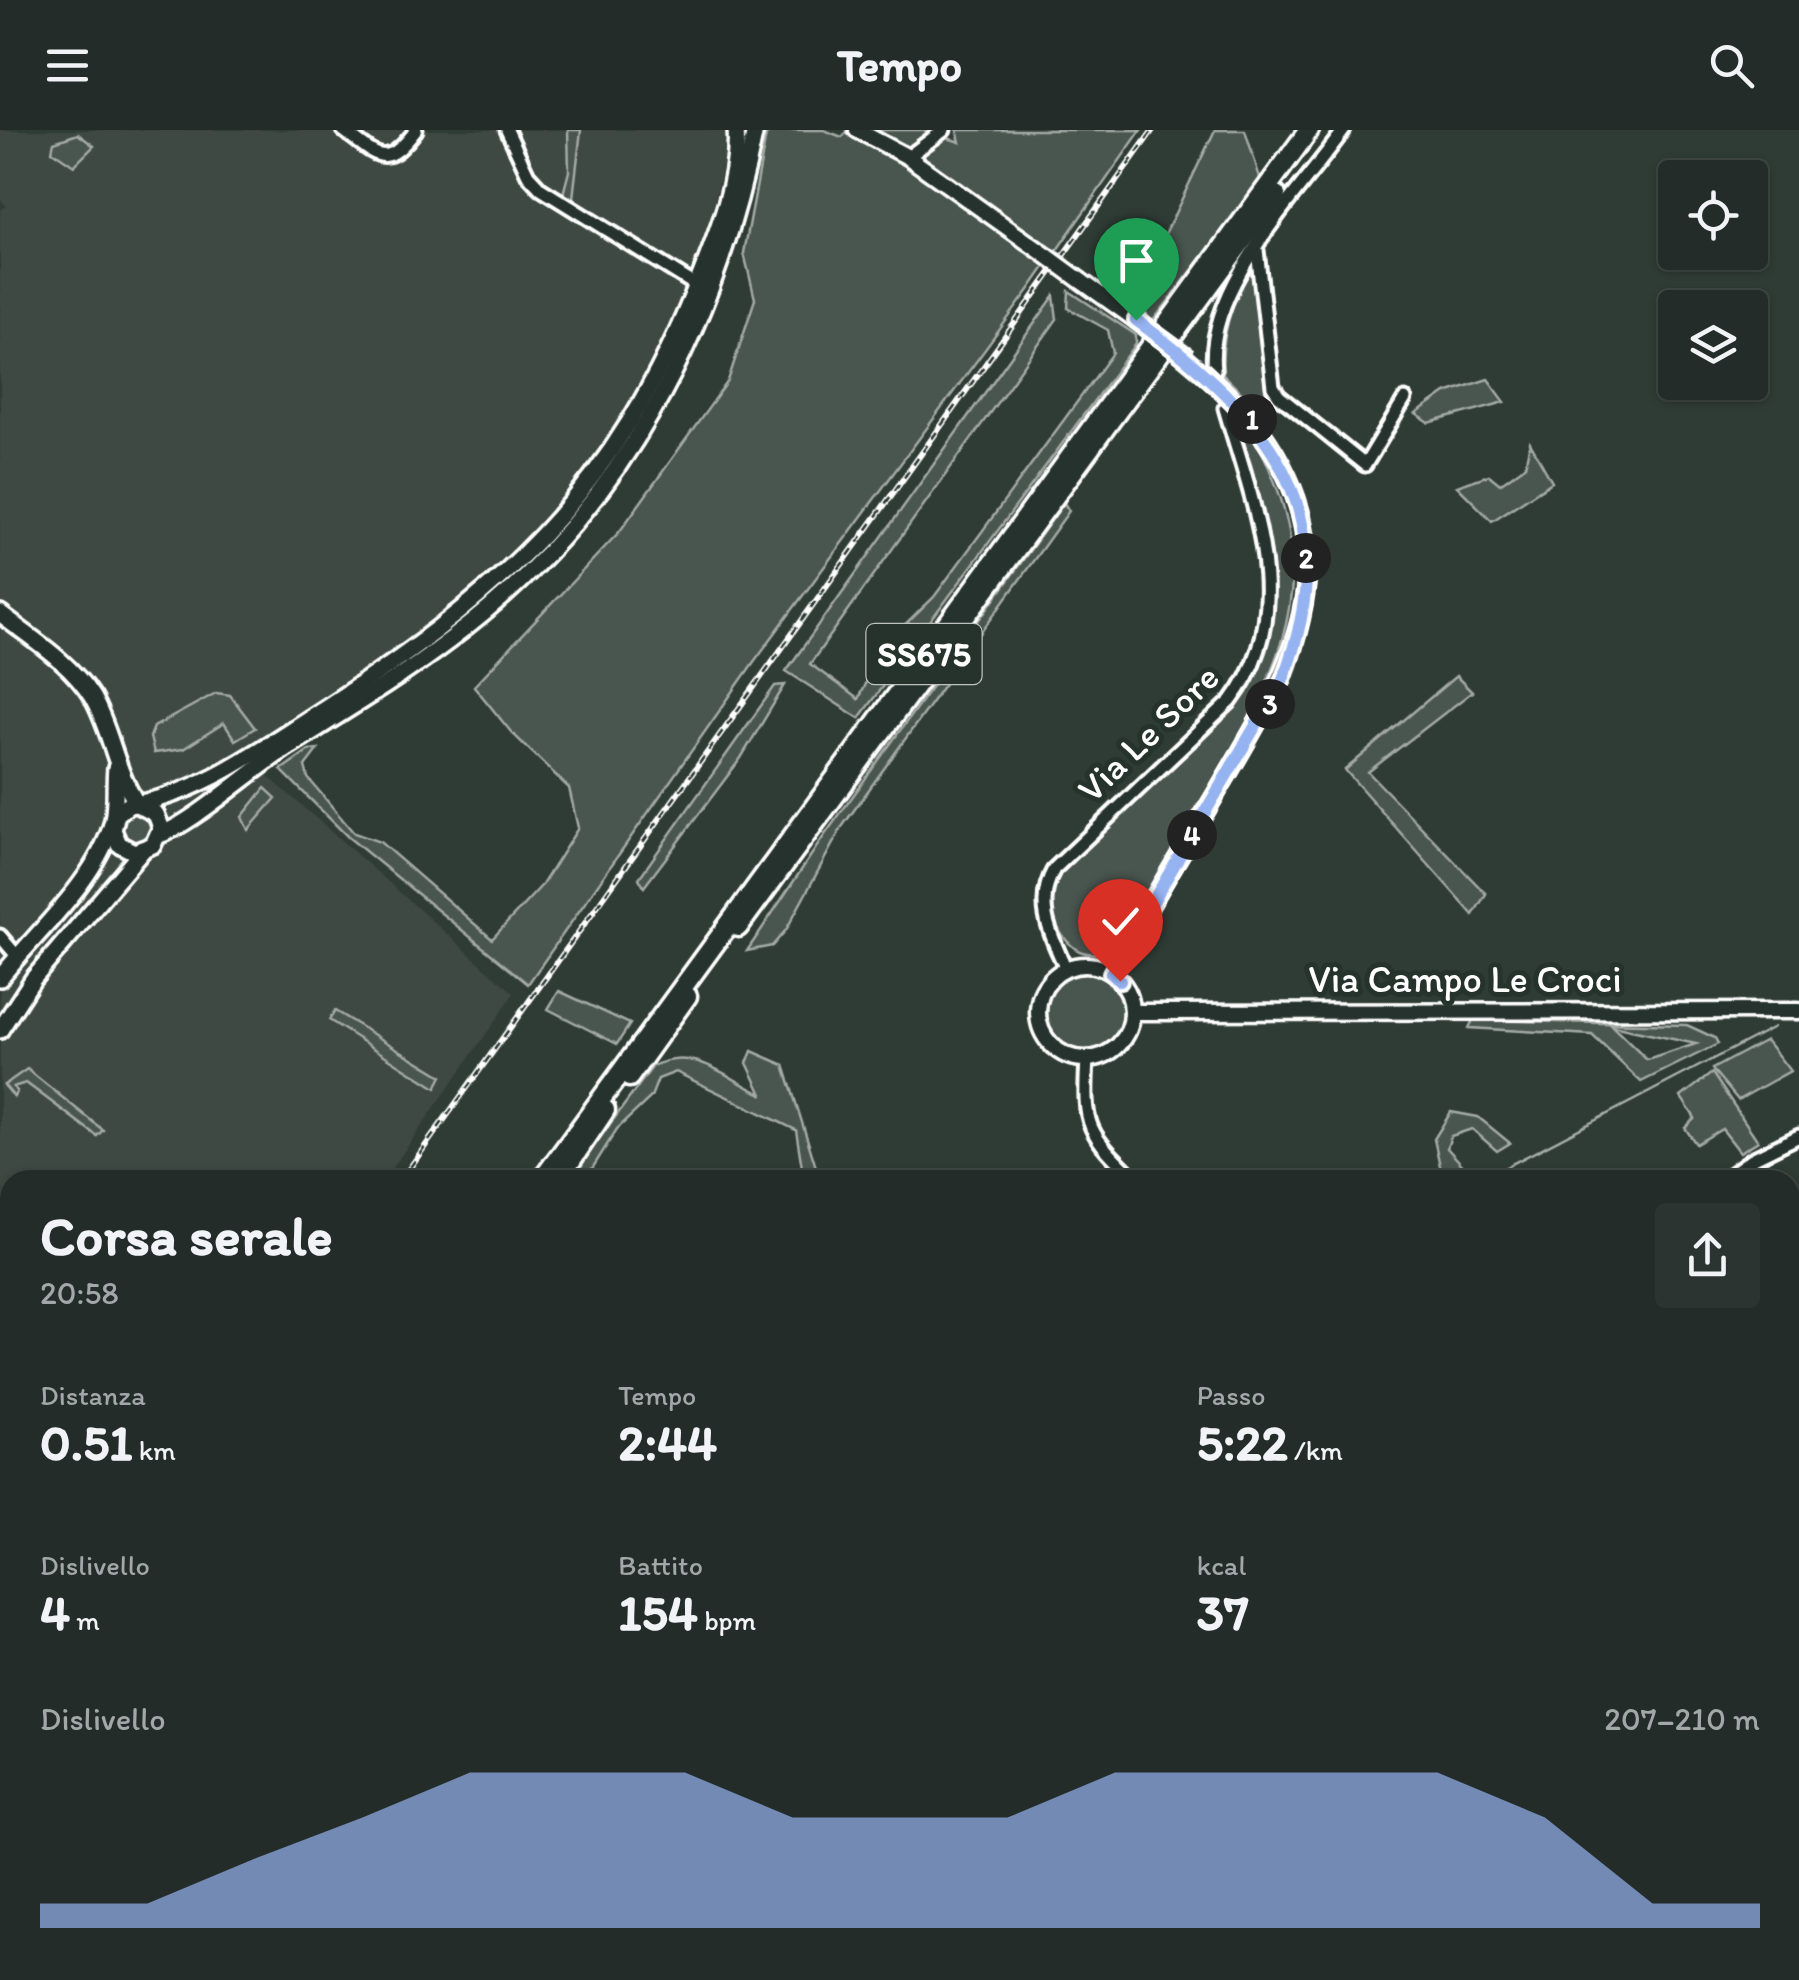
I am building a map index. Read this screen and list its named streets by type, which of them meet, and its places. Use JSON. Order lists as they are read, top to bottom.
{
  "streets": {
    "highway": ["SS675"],
    "street": ["Via Le Sore", "Via Campo Le Croci"]
  },
  "crossings": [
    ["Via Le Sore", "Via Campo Le Croci"]
  ],
  "page": {
    "header": "Tempo",
    "pins": [
      "1",
      "2",
      "3",
      "4"
    ],
    "heading": ["Corsa serale", "20:58"],
    "stats": [
      ["Distanza", "0.51 km"],
      ["Tempo", "2:44"],
      ["Passo", "5:22 /km"],
      ["Dislivello", "4 m"],
      ["Battito", "154 bpm"],
      ["kcal", "37"]
    ],
    "chart": ["Dislivello", "207–210 m"]
  }
}
